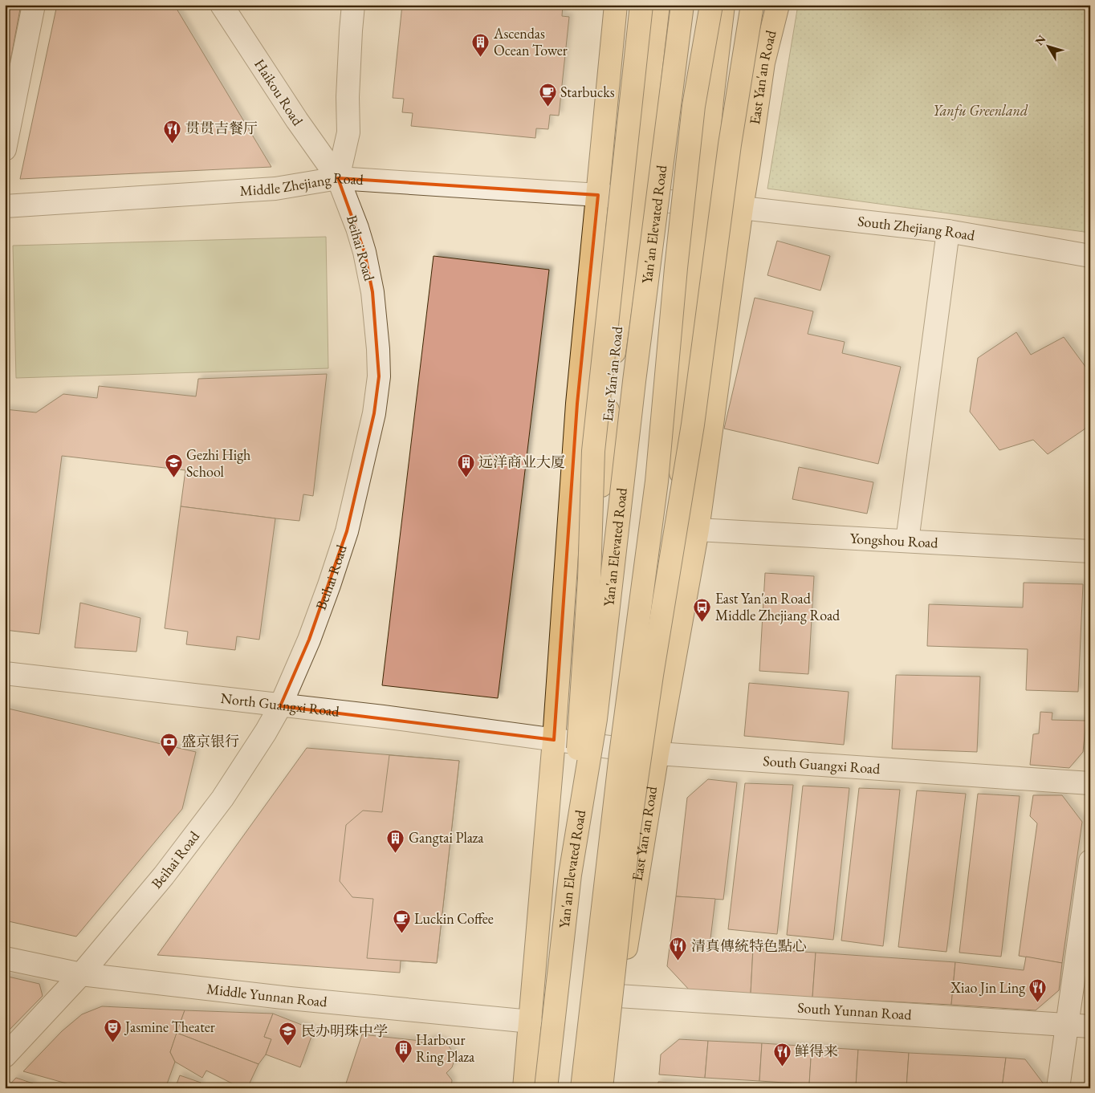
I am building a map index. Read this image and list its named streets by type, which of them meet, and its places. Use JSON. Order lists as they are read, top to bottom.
{
  "streets": {
    "main road": ["East Yan'an Road", "Yan'an Elevated Road"],
    "street": [
      "Haikou Road",
      "Middle Zhejiang Road",
      "South Zhejiang Road",
      "Beihai Road",
      "Yongshou Road",
      "North Guangxi Road",
      "South Guangxi Road",
      "Middle Yunnan Road",
      "South Yunnan Road"
    ]
  },
  "crossings": [
    ["East Yan'an Road", "Middle Zhejiang Road"],
    ["East Yan'an Road", "South Zhejiang Road"],
    ["East Yan'an Road", "Yongshou Road"],
    ["East Yan'an Road", "North Guangxi Road"],
    ["East Yan'an Road", "South Guangxi Road"],
    ["East Yan'an Road", "Middle Yunnan Road"],
    ["East Yan'an Road", "South Yunnan Road"],
    ["Haikou Road", "Middle Zhejiang Road"],
    ["Haikou Road", "Beihai Road"],
    ["Middle Zhejiang Road", "South Zhejiang Road"],
    ["Middle Zhejiang Road", "Beihai Road"],
    ["Beihai Road", "North Guangxi Road"],
    ["Beihai Road", "Middle Yunnan Road"],
    ["North Guangxi Road", "South Guangxi Road"]
  ],
  "parks": ["Yanfu Greenland"],
  "places": {
    "building": [
      "Ascendas Ocean Tower",
      "远洋商业大厦",
      "Gangtai Plaza",
      "Harbour Ring Plaza"
    ],
    "cafe": ["Starbucks", "Luckin Coffee"],
    "restaurant": [
      "贯贯吉餐厅",
      "清真傳統特色點心",
      "Xiao Jin Ling",
      "鲜得来"
    ],
    "school or university": ["Gezhi High School", "民办明珠中学"],
    "bus stop": ["East Yan'an Road Middle Zhejiang Road"],
    "bank": ["盛京银行"],
    "theatre": ["Jasmine Theater"]
  },
  "north": "top left"
}
